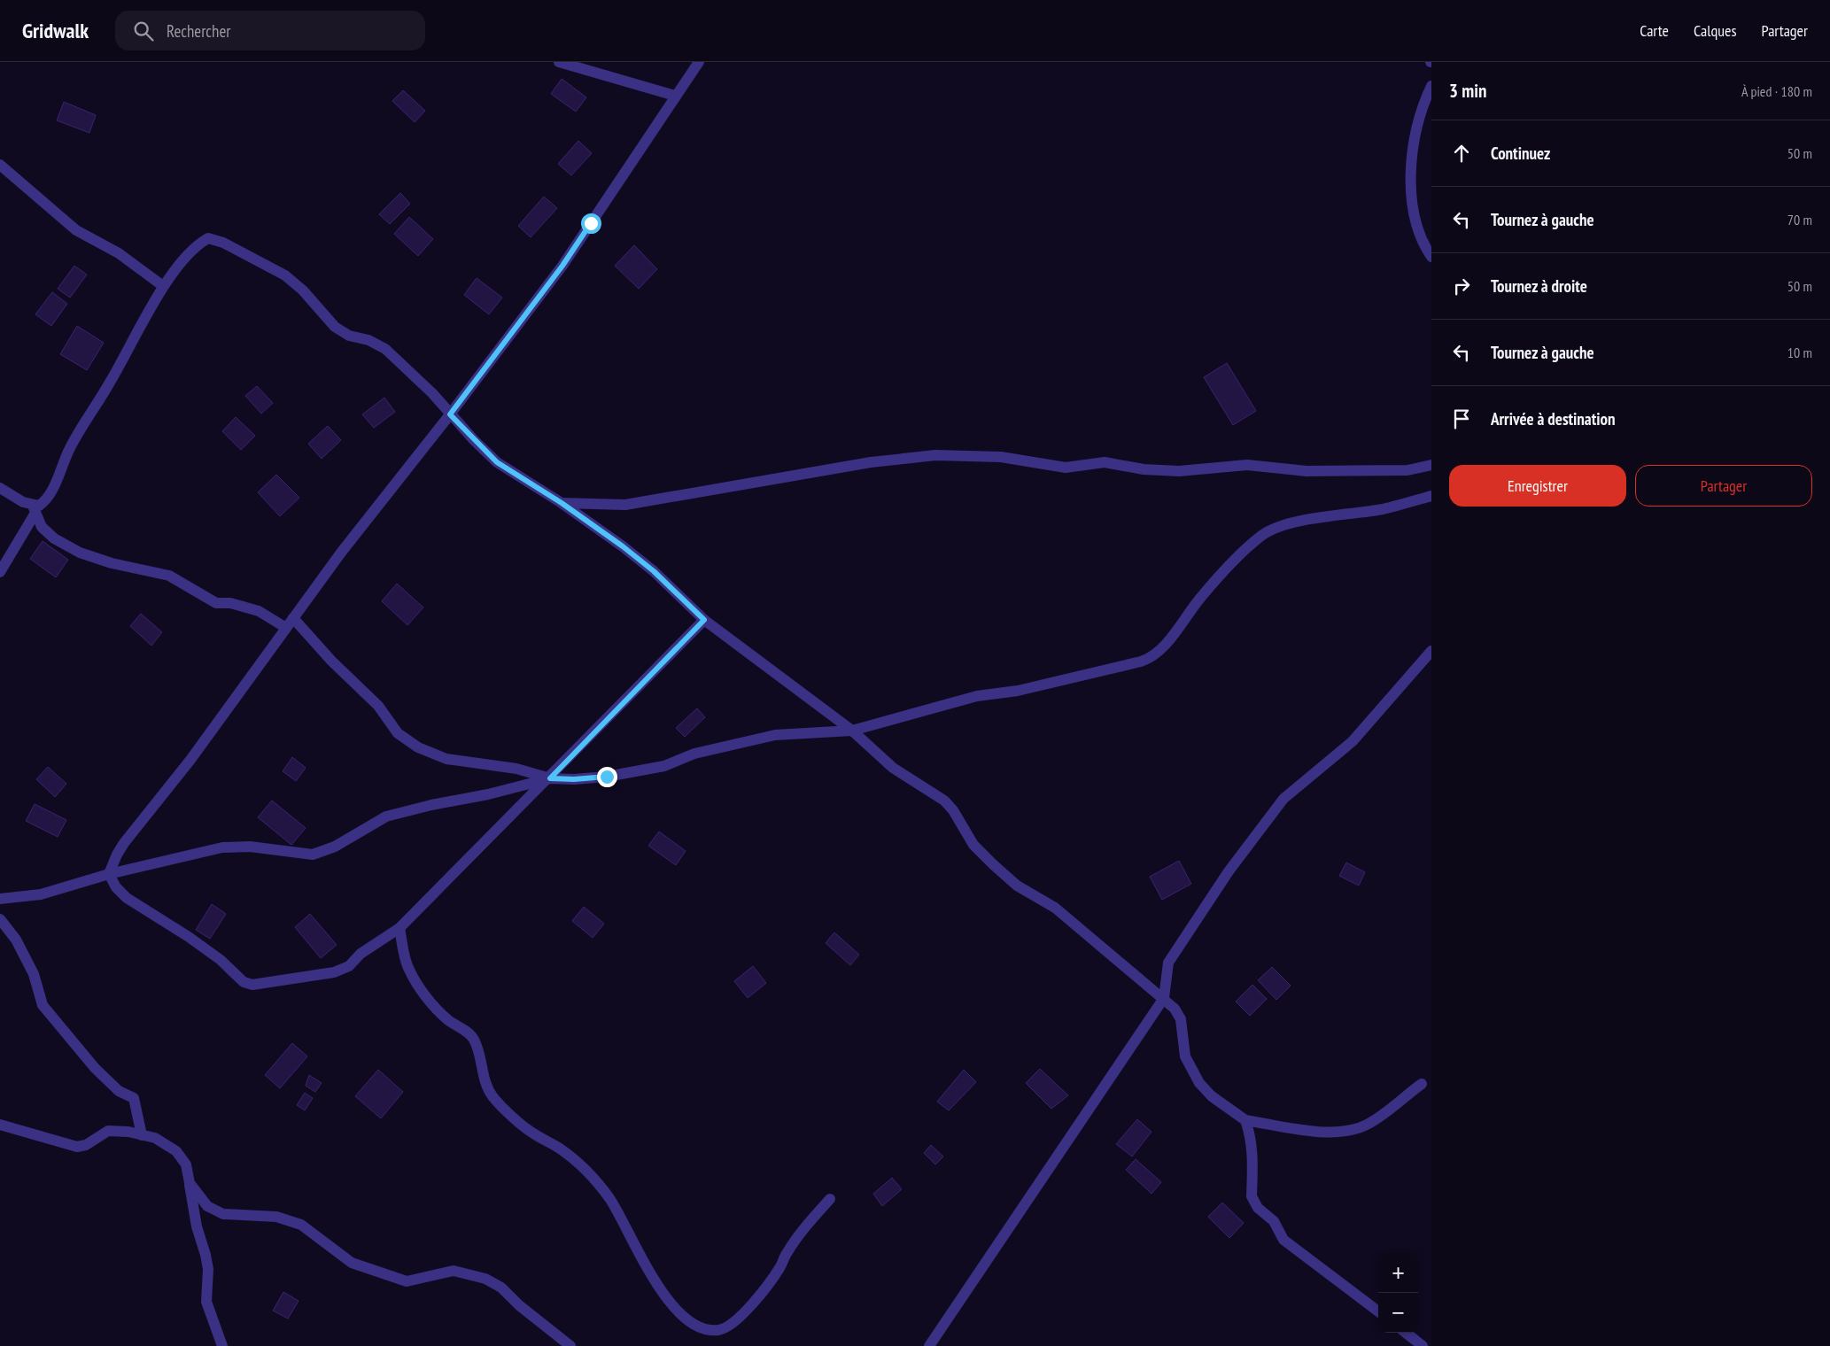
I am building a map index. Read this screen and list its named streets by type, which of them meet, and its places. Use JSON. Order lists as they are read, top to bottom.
{
  "page": {
    "header": "Gridwalk",
    "search": "Rechercher",
    "nav": ["Carte", "Calques", "Partager"],
    "heading": ["3 min", "À pied · 180 m"],
    "list": [
      ["Continuez", "50 m"],
      ["Tournez à gauche", "70 m"],
      ["Tournez à droite", "50 m"],
      ["Tournez à gauche", "10 m"],
      "Arrivée à destination"
    ],
    "buttons": ["Enregistrer", "Partager"],
    "map_buttons": ["+", "−"]
  }
}
